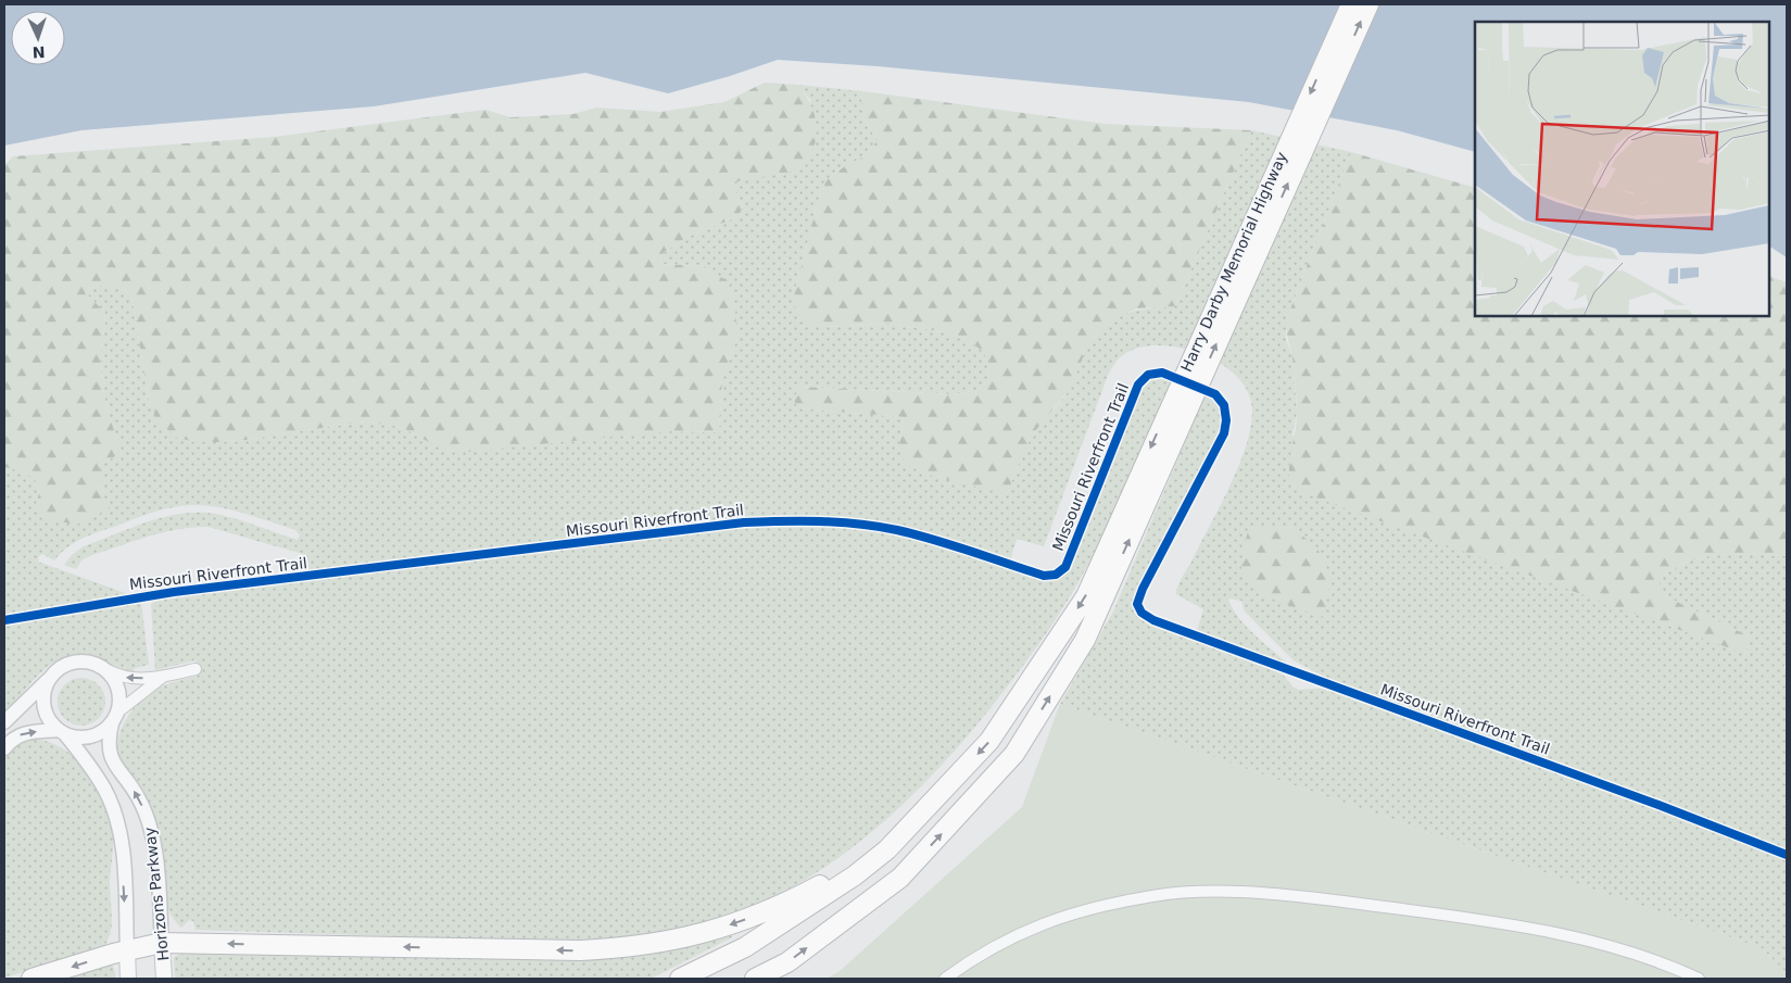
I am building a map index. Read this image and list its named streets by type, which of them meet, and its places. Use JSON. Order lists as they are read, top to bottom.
{
  "streets": {
    "highway": ["Harry Darby Memorial Highway"],
    "main road": ["Horizons Parkway"],
    "cycle path": ["Missouri Riverfront Trail"]
  },
  "north": "bottom"
}
